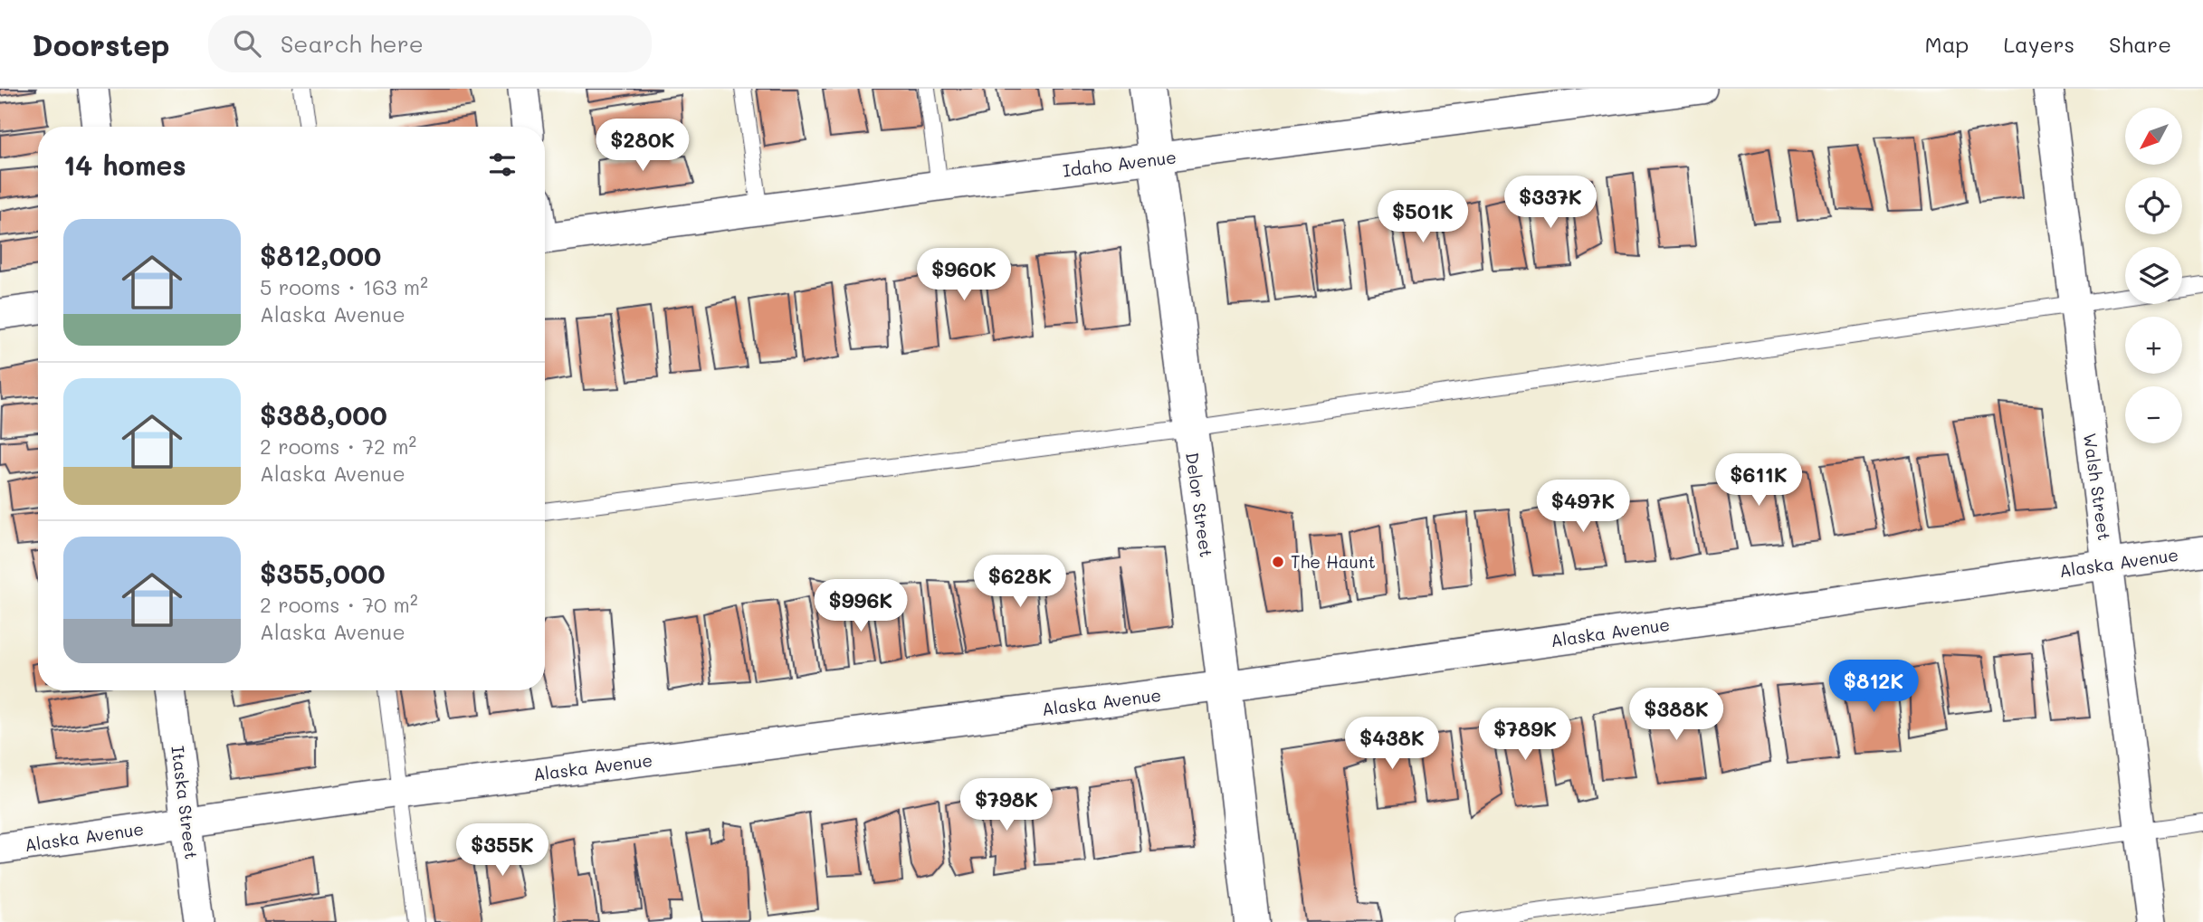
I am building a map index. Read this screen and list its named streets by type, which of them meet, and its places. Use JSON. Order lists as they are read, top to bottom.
{
  "streets": {
    "street": [
      "Idaho Avenue",
      "Walsh Street",
      "Delor Street",
      "Alaska Avenue",
      "Itaska Street"
    ]
  },
  "crossings": [
    ["Idaho Avenue", "Delor Street"],
    ["Walsh Street", "Alaska Avenue"],
    ["Delor Street", "Alaska Avenue"],
    ["Alaska Avenue", "Itaska Street"]
  ],
  "places": ["The Haunt"],
  "north": "bottom left",
  "page": {
    "header": "Doorstep",
    "search": "Search here",
    "nav": ["Map", "Layers", "Share"],
    "map_buttons": ["+", "−"],
    "price": [
      "$280K",
      "$337K",
      "$501K",
      "$960K",
      "$611K",
      "$497K",
      "$628K",
      "$996K",
      "$812K",
      "$388K",
      "$789K",
      "$438K",
      "$798K",
      "$355K"
    ],
    "heading": "14 homes",
    "list": [
      {
        "name": "$812,000",
        "note": "5 rooms · 163 m² · Alaska Avenue"
      },
      {
        "name": "$388,000",
        "note": "2 rooms · 72 m² · Alaska Avenue"
      },
      {
        "name": "$355,000",
        "note": "2 rooms · 70 m² · Alaska Avenue"
      }
    ]
  }
}
